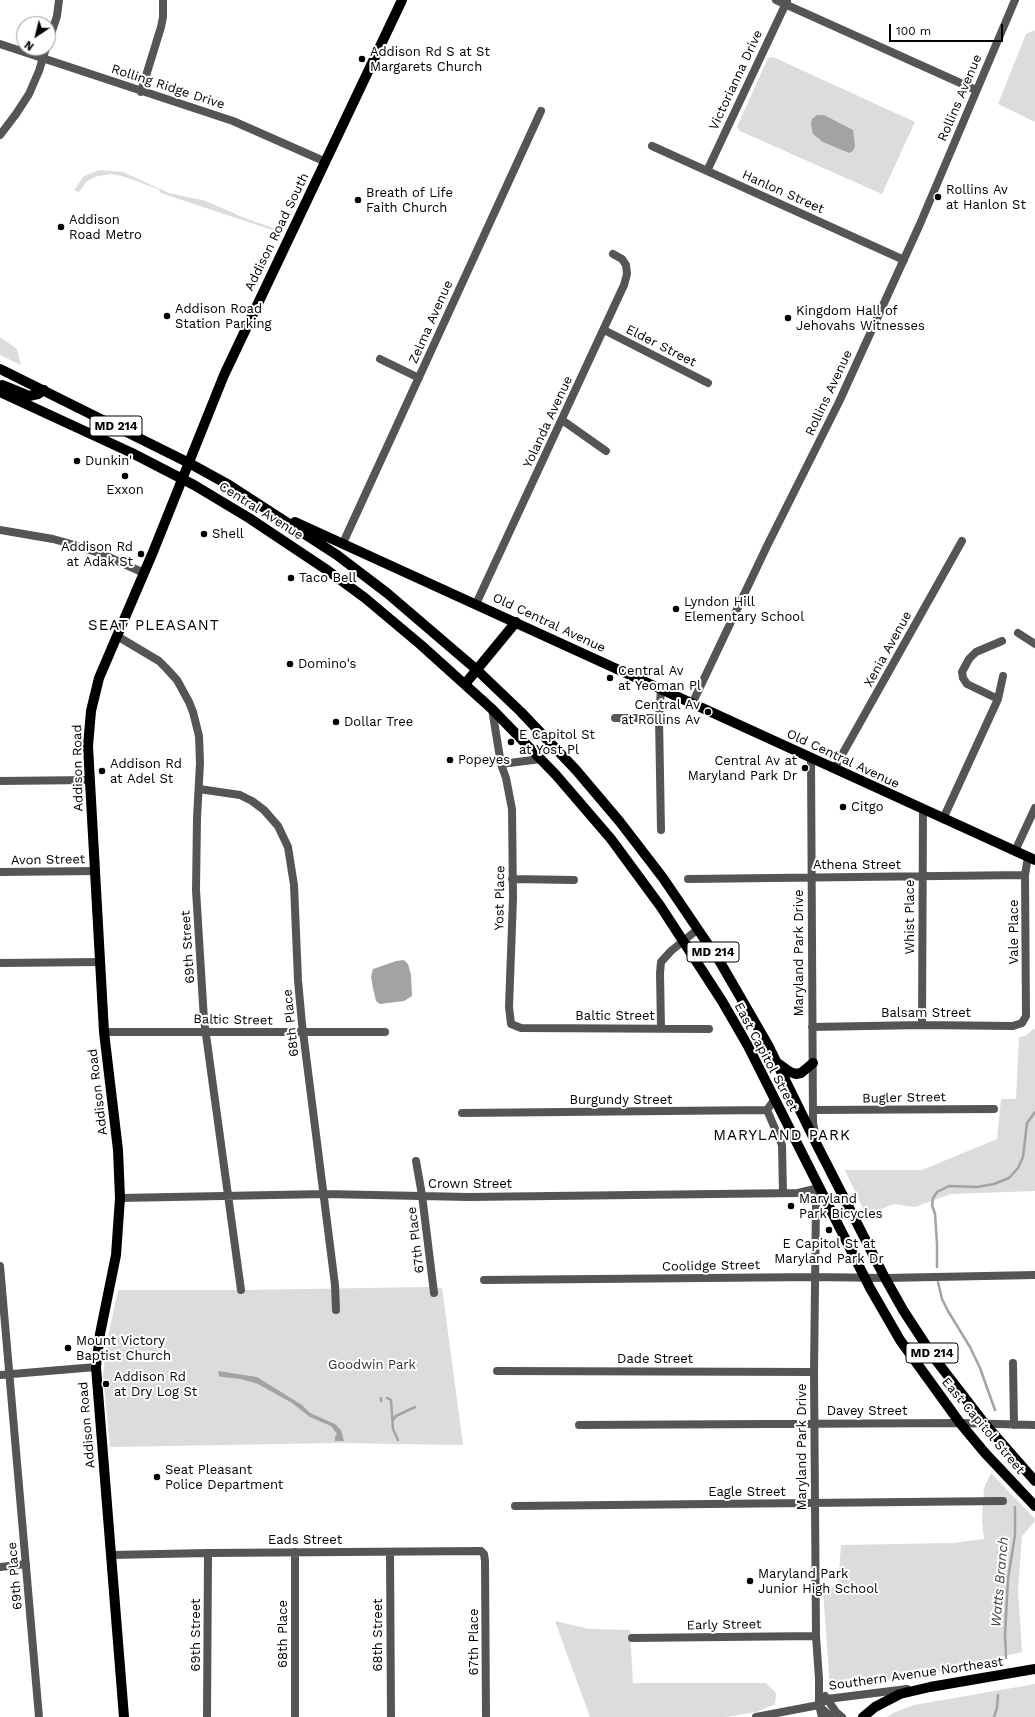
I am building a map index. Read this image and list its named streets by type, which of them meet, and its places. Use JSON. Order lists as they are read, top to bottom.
{
  "streets": {
    "main road": [
      "Addison Road South",
      "MD 214",
      "Central Avenue",
      "Old Central Avenue",
      "Addison Road",
      "East Capitol Street",
      "Southern Avenue Northeast"
    ],
    "street": [
      "Victorianna Drive",
      "Rolling Ridge Drive",
      "Rollins Avenue",
      "Hanlon Street",
      "Zelma Avenue",
      "Elder Street",
      "Yolanda Avenue",
      "Xenia Avenue",
      "Avon Street",
      "Athena Street",
      "Yost Place",
      "Whist Place",
      "Vale Place",
      "69th Street",
      "Maryland Park Drive",
      "Balsam Street",
      "Baltic Street",
      "68th Place",
      "Bugler Street",
      "Burgundy Street",
      "Crown Street",
      "67th Place",
      "Coolidge Street",
      "Dade Street",
      "Davey Street",
      "Eagle Street",
      "Eads Street",
      "69th Place",
      "Early Street",
      "68th Street"
    ]
  },
  "crossings": [
    ["Victorianna Drive", "Hanlon Street"],
    ["Rolling Ridge Drive", "Addison Road South"],
    ["Rollins Avenue", "Hanlon Street"],
    ["Rollins Avenue", "Old Central Avenue"],
    ["Addison Road South", "Central Avenue"],
    ["Addison Road South", "Addison Road"],
    ["Zelma Avenue", "Old Central Avenue"],
    ["Elder Street", "Yolanda Avenue"],
    ["Yolanda Avenue", "Old Central Avenue"],
    ["Central Avenue", "Old Central Avenue"],
    ["Central Avenue", "Addison Road"],
    ["Central Avenue", "East Capitol Street"],
    ["Old Central Avenue", "Xenia Avenue"],
    ["Old Central Avenue", "Whist Place"],
    ["Old Central Avenue", "Vale Place"],
    ["Old Central Avenue", "Maryland Park Drive"],
    ["Addison Road", "Avon Street"],
    ["Addison Road", "69th Street"],
    ["Addison Road", "Baltic Street"],
    ["Addison Road", "Crown Street"],
    ["Addison Road", "Eads Street"],
    ["Athena Street", "Whist Place"],
    ["Athena Street", "Vale Place"],
    ["Athena Street", "Maryland Park Drive"],
    ["Yost Place", "Baltic Street"],
    ["Yost Place", "East Capitol Street"],
    ["Whist Place", "Balsam Street"],
    ["Vale Place", "Balsam Street"],
    ["69th Street", "Baltic Street"],
    ["69th Street", "68th Place"],
    ["69th Street", "Crown Street"],
    ["69th Street", "Eads Street"],
    ["Maryland Park Drive", "Balsam Street"],
    ["Maryland Park Drive", "East Capitol Street"],
    ["Maryland Park Drive", "Bugler Street"],
    ["Maryland Park Drive", "Crown Street"],
    ["Maryland Park Drive", "Coolidge Street"],
    ["Maryland Park Drive", "Dade Street"],
    ["Maryland Park Drive", "Davey Street"],
    ["Maryland Park Drive", "Eagle Street"],
    ["Maryland Park Drive", "Early Street"],
    ["Maryland Park Drive", "Southern Avenue Northeast"],
    ["Baltic Street", "68th Place"],
    ["68th Place", "Crown Street"],
    ["68th Place", "Eads Street"],
    ["East Capitol Street", "Crown Street"],
    ["East Capitol Street", "Coolidge Street"],
    ["East Capitol Street", "Davey Street"],
    ["Crown Street", "67th Place"],
    ["67th Place", "Eads Street"],
    ["Eads Street", "68th Street"]
  ],
  "districts": ["SEAT PLEASANT", "MARYLAND PARK"],
  "water": ["Watts Branch"],
  "parks": ["Goodwin Park"],
  "places": [
    "Addison Rd S at St Margarets Church",
    "Rollins Av at Hanlon St",
    "Breath of Life Faith Church",
    "Addison Road Metro",
    "Addison Road Station Parking",
    "Kingdom Hall of Jehovahs Witnesses",
    "Dunkin'",
    "Exxon",
    "Shell",
    "Addison Rd at Adak St",
    "Taco Bell",
    "Lyndon Hill Elementary School",
    "Domino's",
    "Central Av at Yeoman Pl",
    "Central Av at Rollins Av",
    "Dollar Tree",
    "E Capitol St at Yost Pl",
    "Popeyes",
    "Central Av at Maryland Park Dr",
    "Addison Rd at Adel St",
    "Citgo",
    "Maryland Park Bicycles",
    "E Capitol St at Maryland Park Dr",
    "Mount Victory Baptist Church",
    "Addison Rd at Dry Log St",
    "Seat Pleasant Police Department",
    "Maryland Park Junior High School"
  ],
  "scale_bar": "100 m",
  "north": "bottom left"
}
